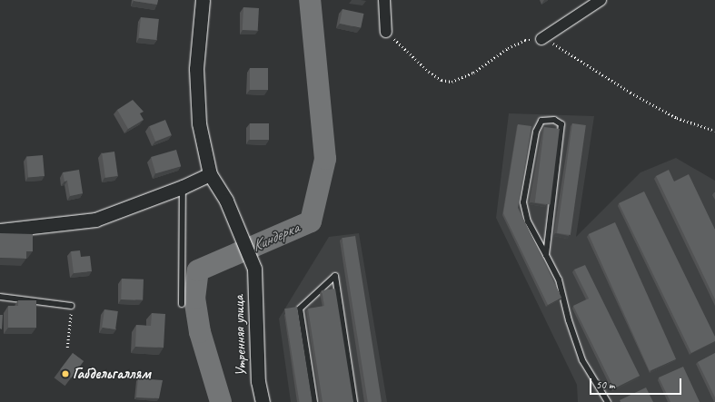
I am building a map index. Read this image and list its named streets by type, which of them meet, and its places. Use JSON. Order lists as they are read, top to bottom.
{
  "streets": {
    "street": ["Утренняя улица"]
  },
  "water": ["Киндерка"],
  "places": ["Габдельгаллям"],
  "scale_bar": "50 m"
}
